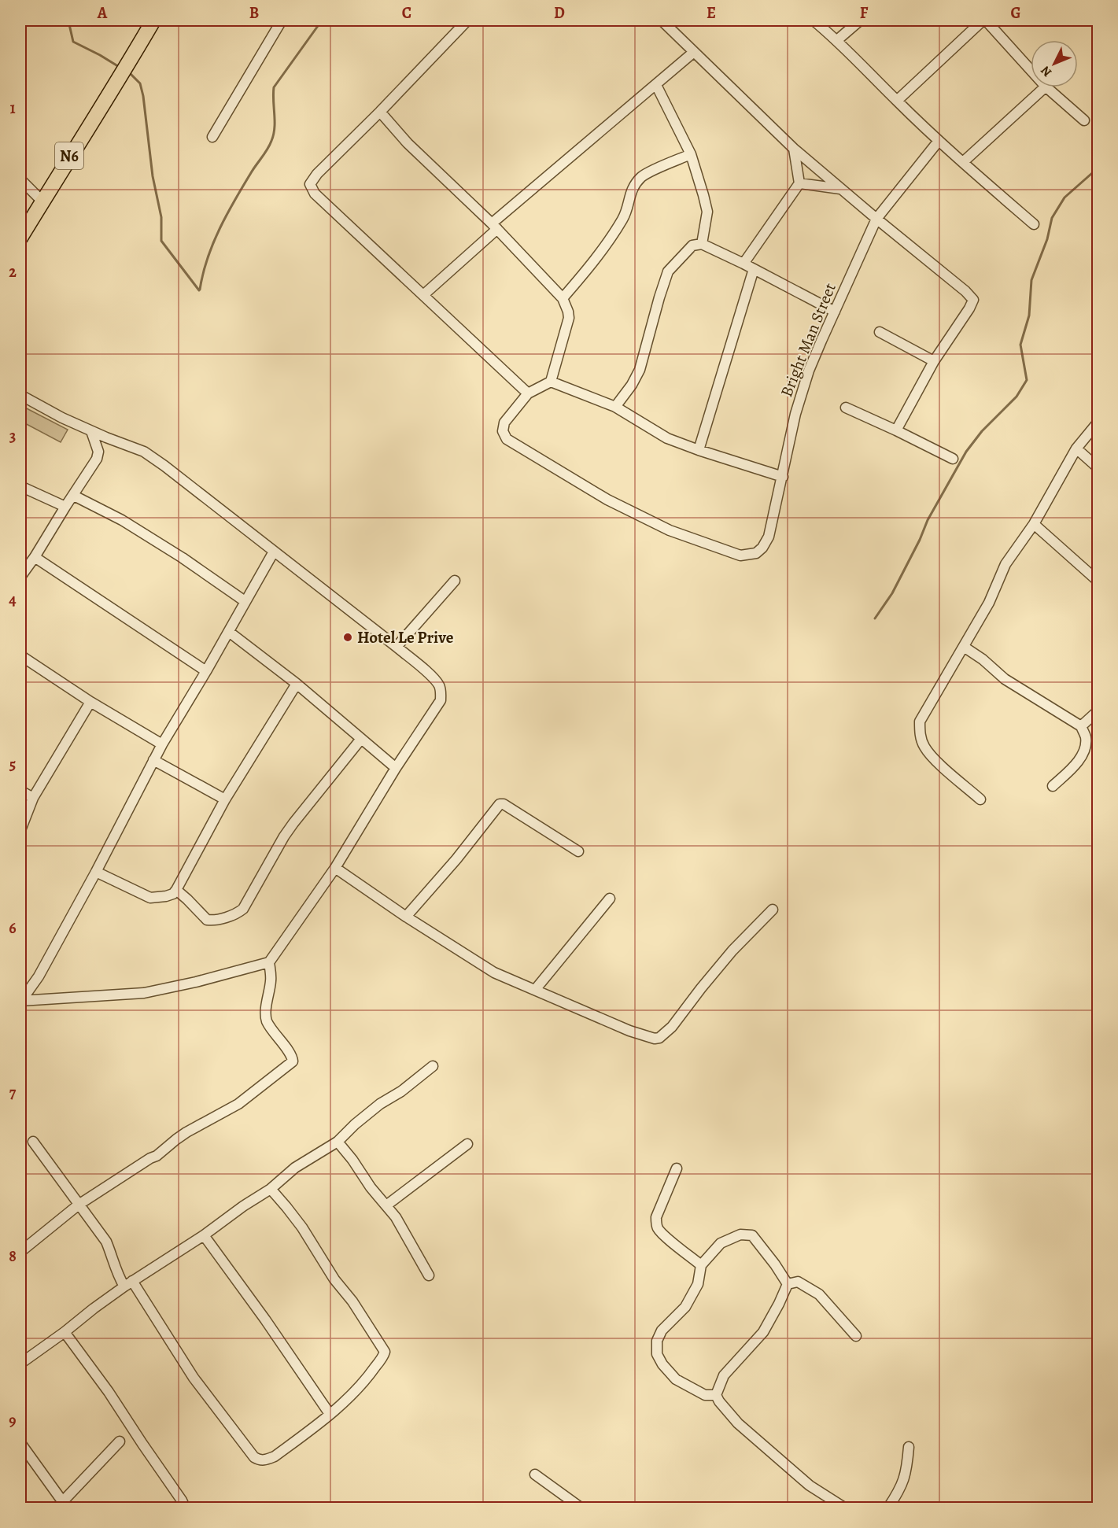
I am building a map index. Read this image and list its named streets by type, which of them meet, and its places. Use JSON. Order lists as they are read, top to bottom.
{
  "streets": {
    "main road": ["N6"],
    "street": ["Bright Man Street"]
  },
  "places": ["Hotel Le Prive"],
  "north": "bottom left",
  "grid": {
    "columns": [
      "A",
      "B",
      "C",
      "D",
      "E",
      "F",
      "G"
    ],
    "rows": [
      "1",
      "2",
      "3",
      "4",
      "5",
      "6",
      "7",
      "8",
      "9"
    ]
  }
}
